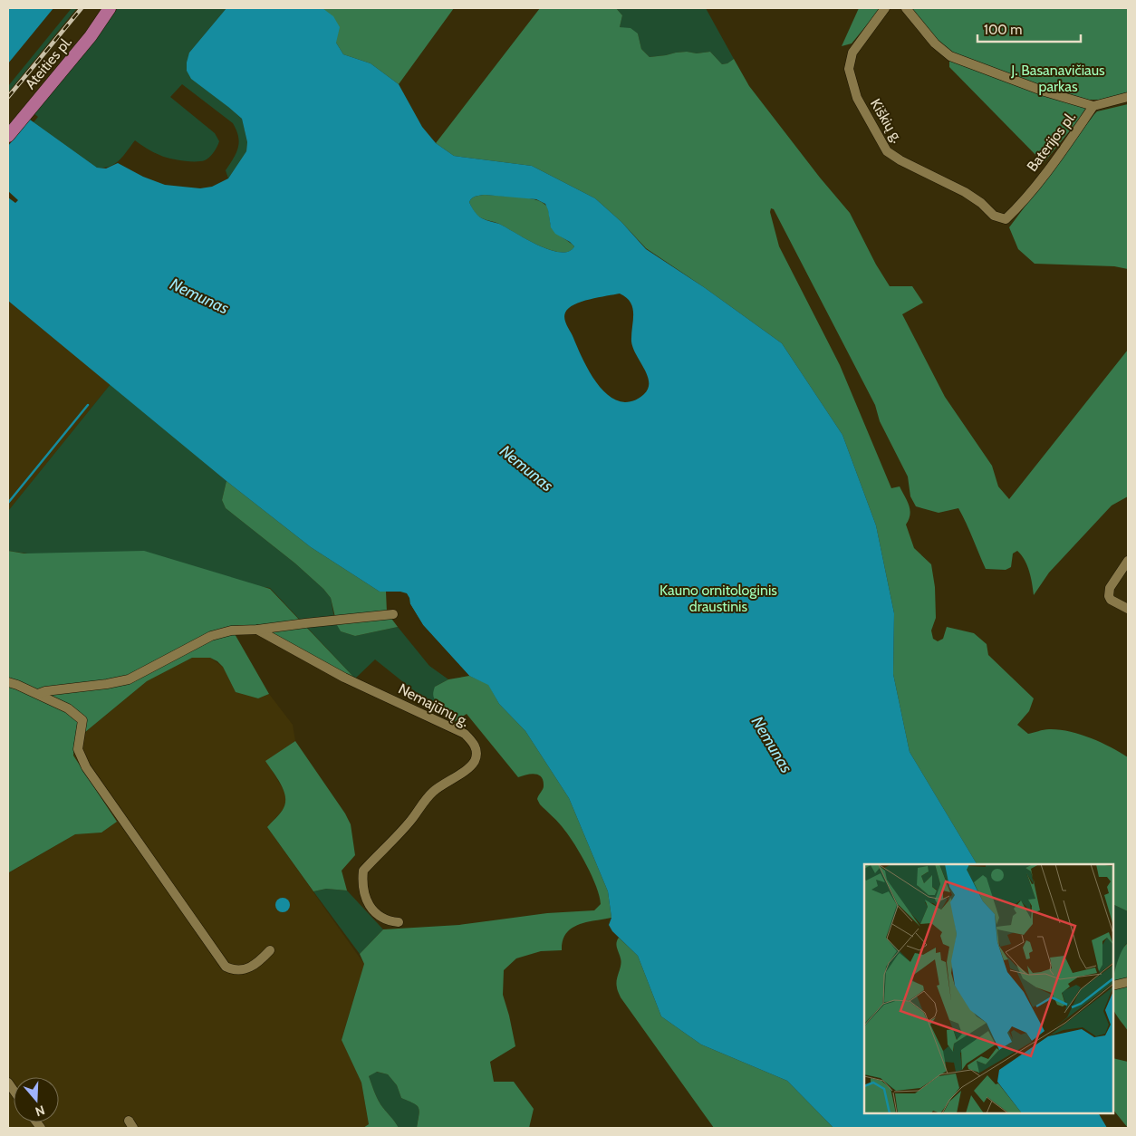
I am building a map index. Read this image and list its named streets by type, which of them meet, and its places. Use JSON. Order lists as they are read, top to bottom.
{
  "streets": {
    "main road": ["Ateities pl."],
    "street": ["Kiškių g.", "Baterijos pl.", "Nemajūnų g."]
  },
  "crossings": [
    ["Kiškių g.", "Baterijos pl."]
  ],
  "water": ["Nemunas"],
  "parks": ["J. Basanavičiaus parkas", "Kauno ornitologinis draustinis"],
  "scale_bar": "100 m",
  "north": "bottom"
}
